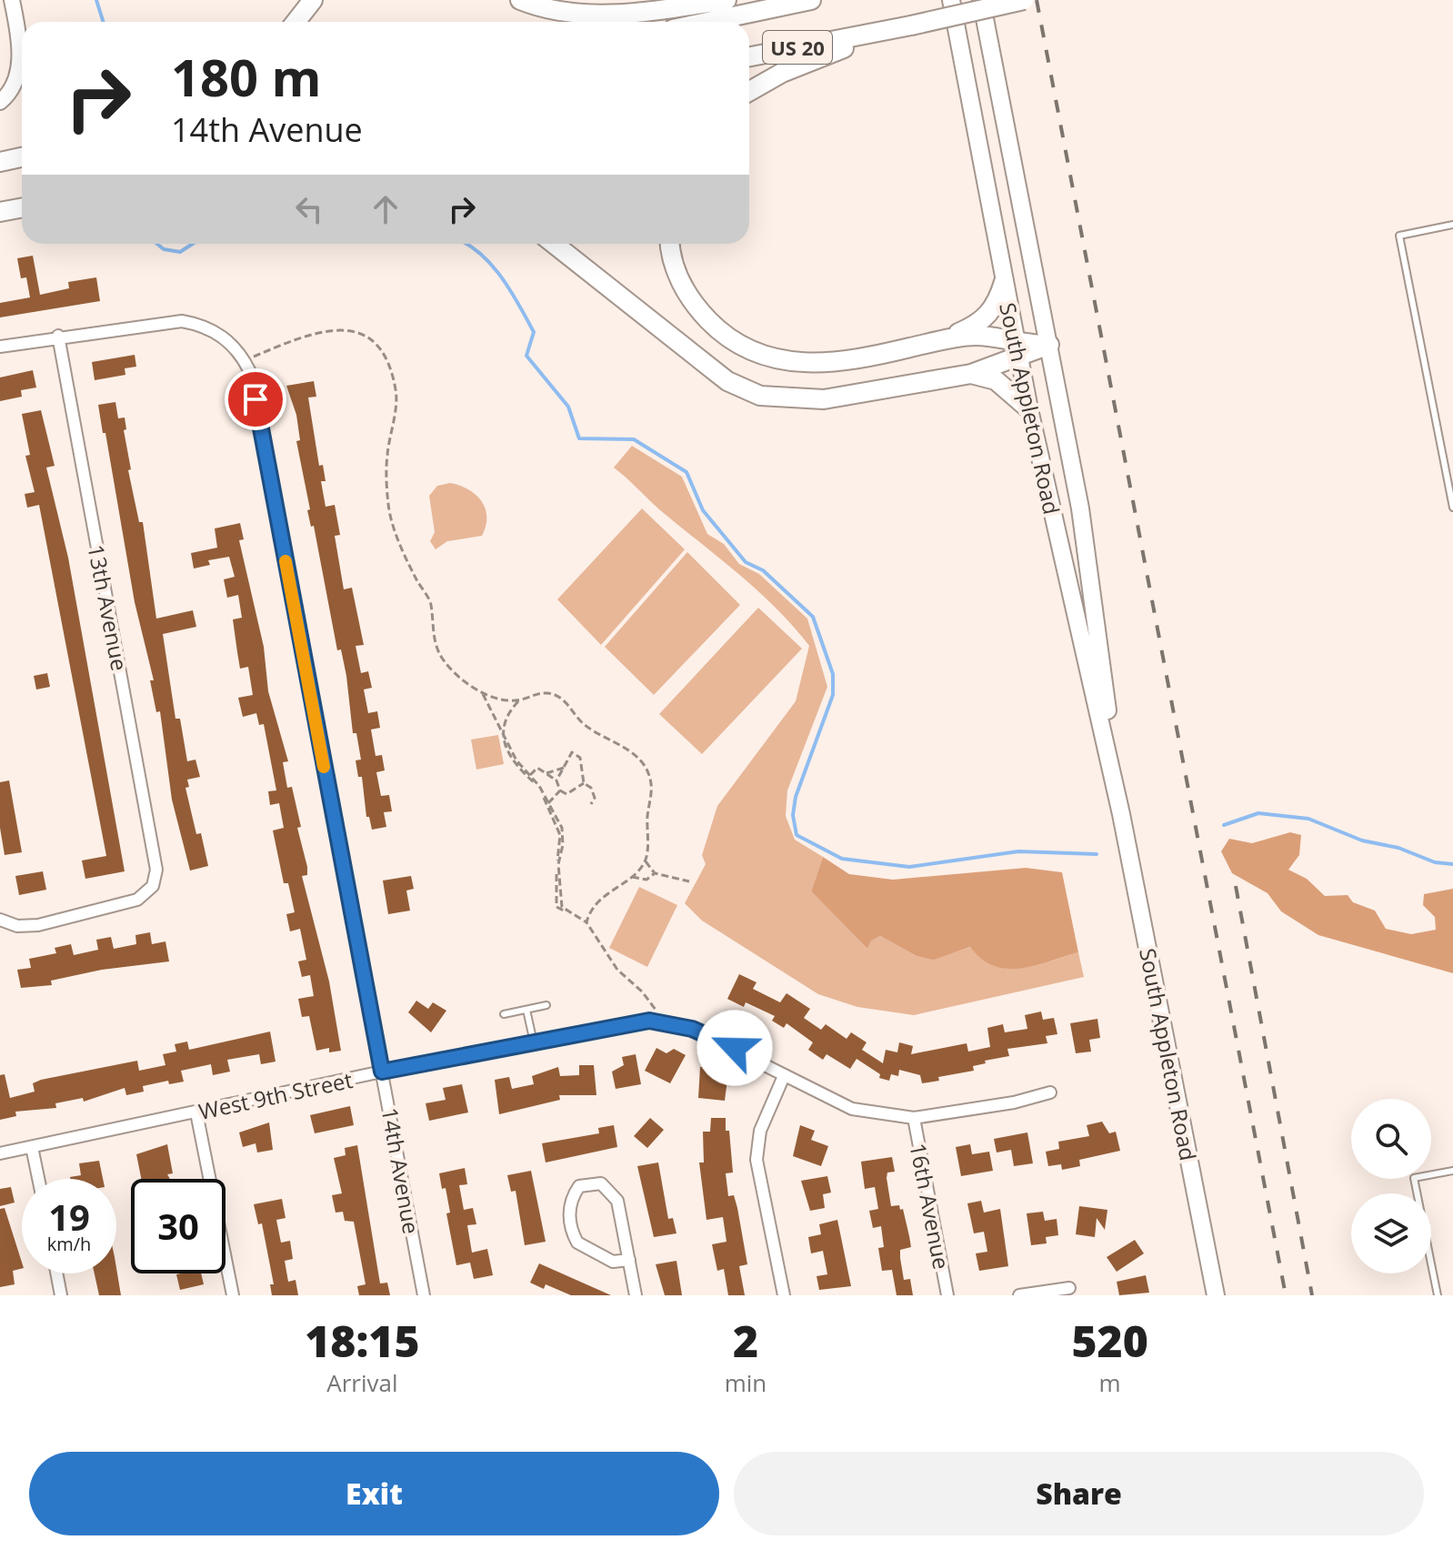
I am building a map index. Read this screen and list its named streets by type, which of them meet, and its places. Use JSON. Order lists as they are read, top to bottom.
{
  "streets": {
    "main road": ["US 20", "South Appleton Road"],
    "street": [
      "13th Avenue",
      "West 9th Street",
      "14th Avenue",
      "16th Avenue"
    ]
  },
  "crossings": [
    ["West 9th Street", "14th Avenue"],
    ["West 9th Street", "16th Avenue"]
  ],
  "page": {
    "turn": ["180 m", "14th Avenue"],
    "speed": "19 km/h",
    "limit": "30",
    "eta": [
      "18:15",
      "Arrival",
      "2",
      "min",
      "520",
      "m"
    ],
    "buttons": ["Exit", "Share"]
  }
}
